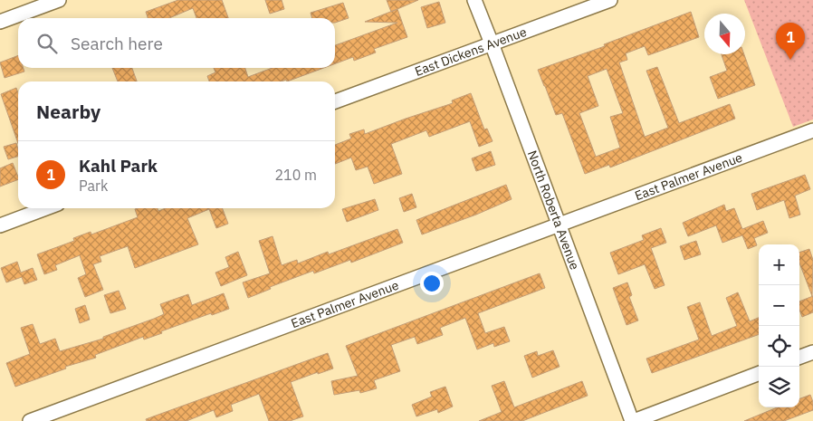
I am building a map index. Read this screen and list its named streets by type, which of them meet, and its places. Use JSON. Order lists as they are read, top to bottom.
{
  "streets": {
    "street": ["East Dickens Avenue", "East Palmer Avenue", "North Roberta Avenue"]
  },
  "crossings": [
    ["East Dickens Avenue", "North Roberta Avenue"],
    ["East Palmer Avenue", "North Roberta Avenue"]
  ],
  "north": "bottom",
  "page": {
    "search": "Search here",
    "pins": "1",
    "heading": "Nearby",
    "list": [
      {
        "mark": "1",
        "name": "Kahl Park",
        "note": "Park",
        "value": "210 m"
      }
    ],
    "map_buttons": ["+", "−"]
  }
}
